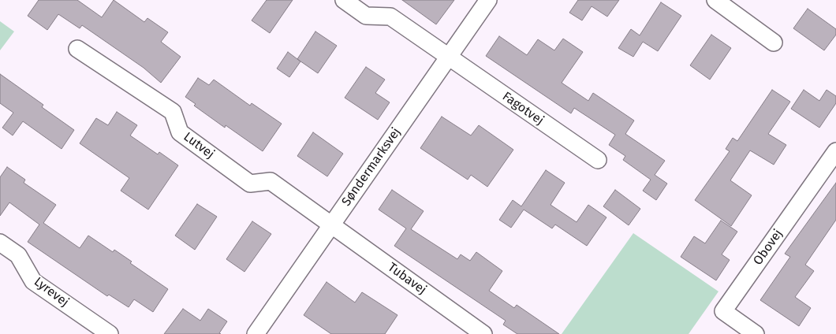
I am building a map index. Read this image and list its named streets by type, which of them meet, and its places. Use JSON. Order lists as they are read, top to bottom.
{
  "streets": {
    "street": [
      "Fagotvej",
      "Lutvej",
      "Søndermarksvej",
      "Obovej",
      "Tubavej",
      "Lyrevej"
    ]
  },
  "crossings": [
    ["Fagotvej", "Søndermarksvej"],
    ["Lutvej", "Søndermarksvej"],
    ["Lutvej", "Tubavej"],
    ["Søndermarksvej", "Tubavej"]
  ]
}
